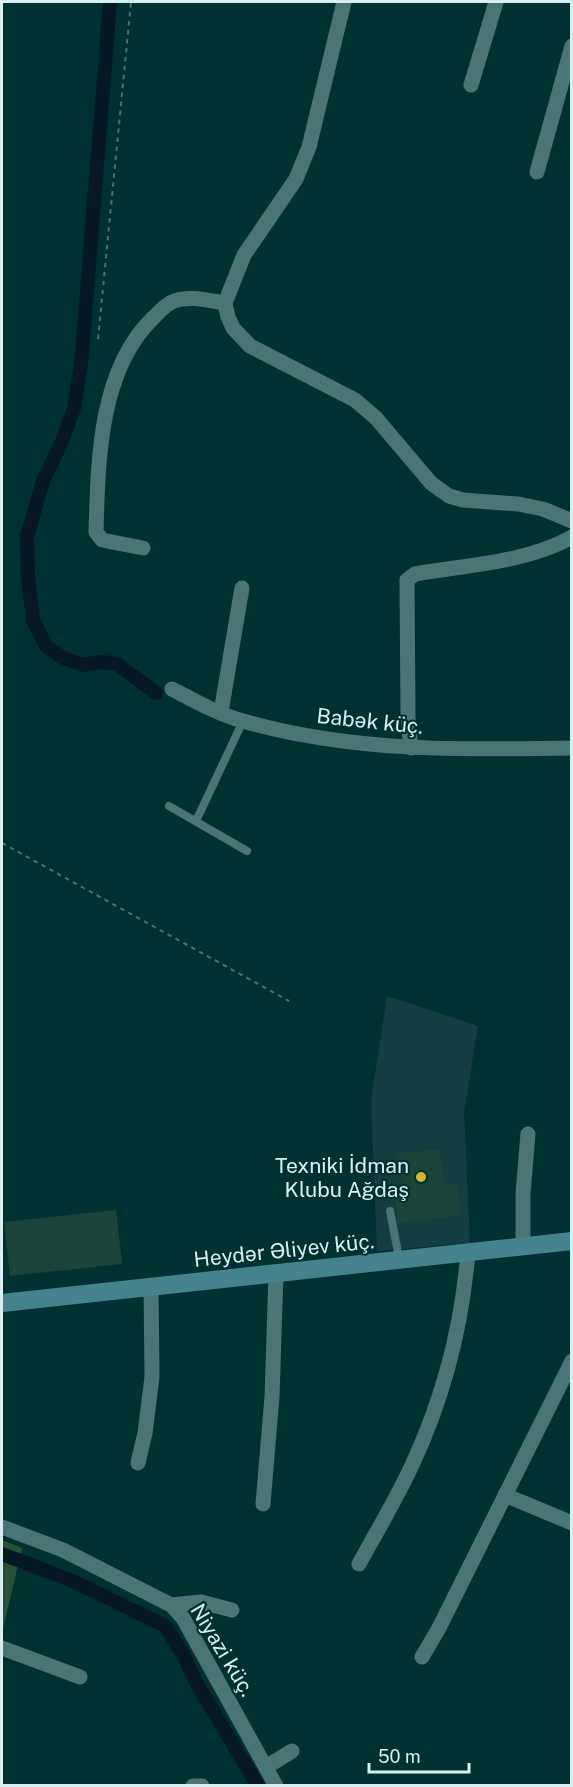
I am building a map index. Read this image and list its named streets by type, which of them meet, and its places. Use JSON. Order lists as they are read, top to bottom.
{
  "streets": {
    "main road": ["Heydər Əliyev küç."],
    "street": ["Babək küç.", "Niyazi küç."]
  },
  "places": ["Texniki İdman Klubu Ağdaş"],
  "scale_bar": "50 m"
}
